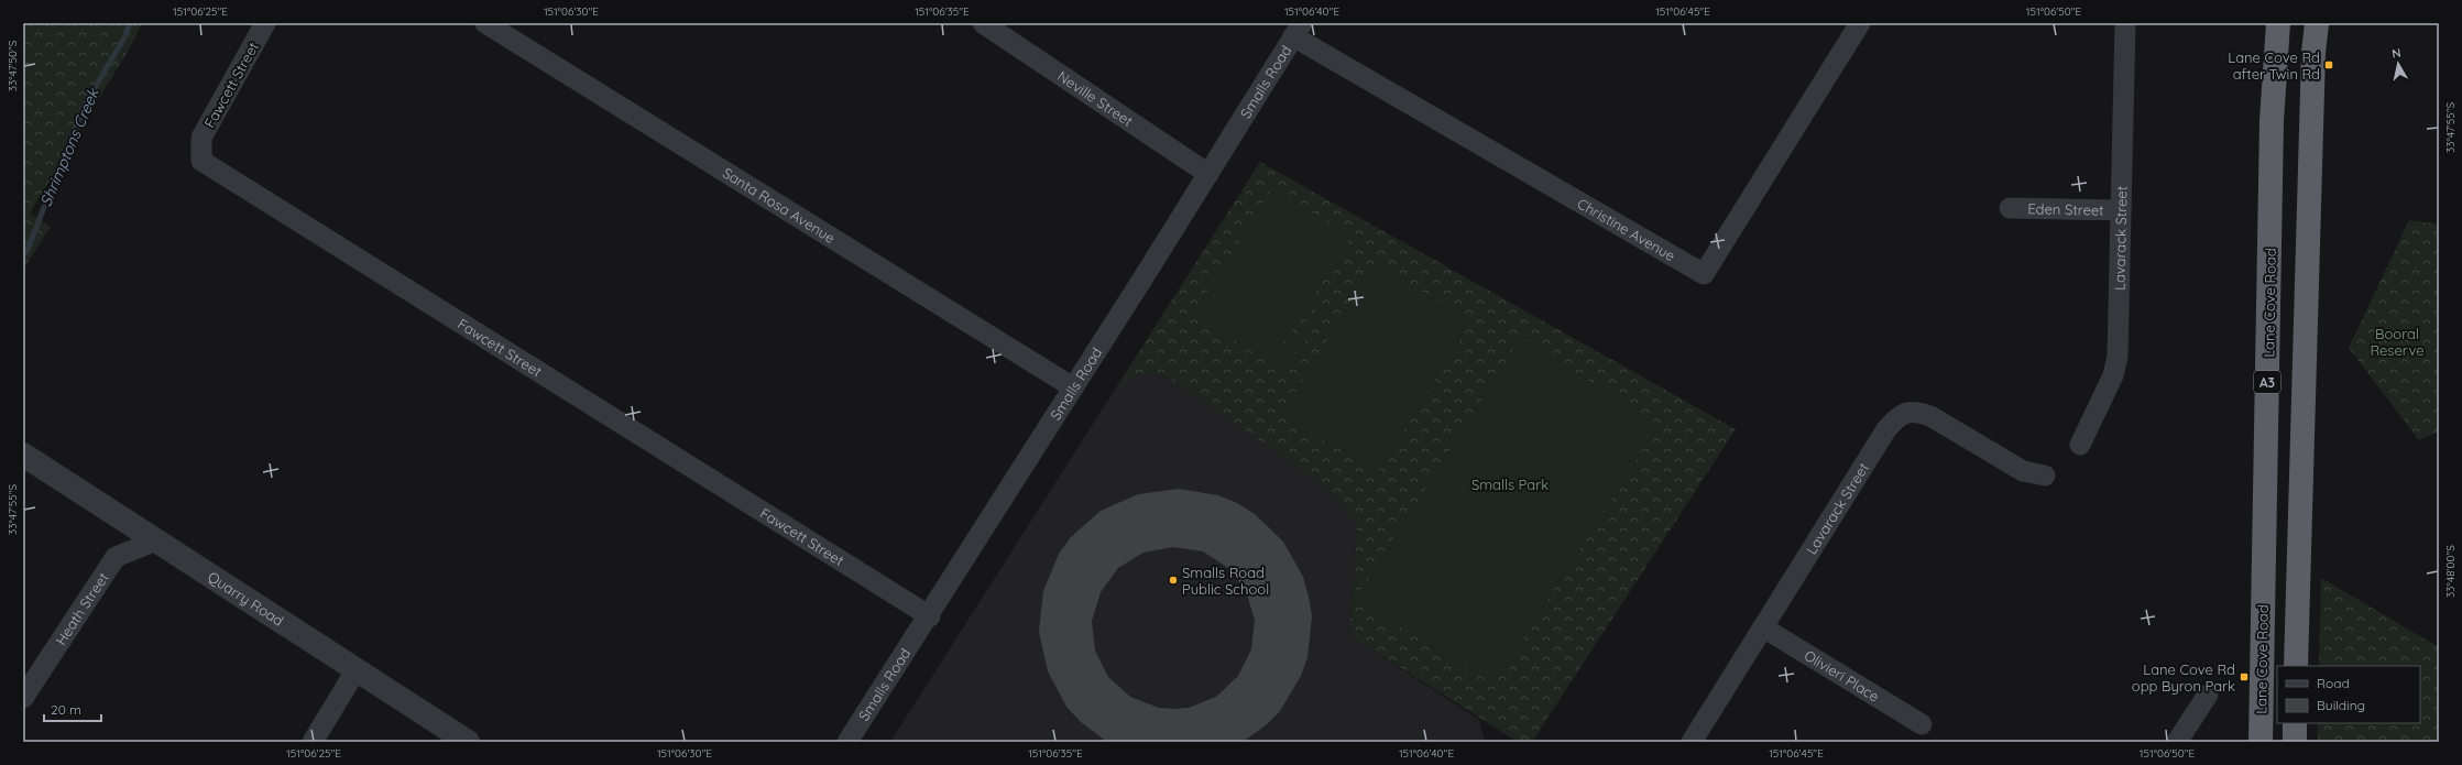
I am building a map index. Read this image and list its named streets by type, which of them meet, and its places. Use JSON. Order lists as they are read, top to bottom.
{
  "streets": {
    "highway": ["Lane Cove Road", "A3"],
    "street": [
      "Smalls Road",
      "Fawcett Street",
      "Neville Street",
      "Santa Rosa Avenue",
      "Eden Street",
      "Christine Avenue",
      "Lavarack Street",
      "Quarry Road",
      "Heath Street",
      "Olivieri Place"
    ]
  },
  "crossings": [
    ["Smalls Road", "Fawcett Street"],
    ["Smalls Road", "Neville Street"],
    ["Smalls Road", "Santa Rosa Avenue"],
    ["Smalls Road", "Christine Avenue"],
    ["Eden Street", "Lavarack Street"],
    ["Lavarack Street", "Olivieri Place"],
    ["Quarry Road", "Heath Street"]
  ],
  "water": ["Shrimptons Creek"],
  "parks": ["Booral Reserve", "Smalls Park"],
  "places": {
    "transit": ["Lane Cove Rd after Twin Rd", "Lane Cove Rd opp Byron Park"],
    "other": ["Smalls Road Public School"]
  },
  "legend": ["Road", "Building"],
  "scale_bar": "20 m",
  "north": "top",
  "coordinates": [
    "151°06'25\"E",
    "151°06'30\"E",
    "151°06'35\"E",
    "151°06'40\"E",
    "151°06'45\"E",
    "151°06'50\"E",
    "33°47'50\"S",
    "33°47'55\"S",
    "33°48'00\"S"
  ]
}
